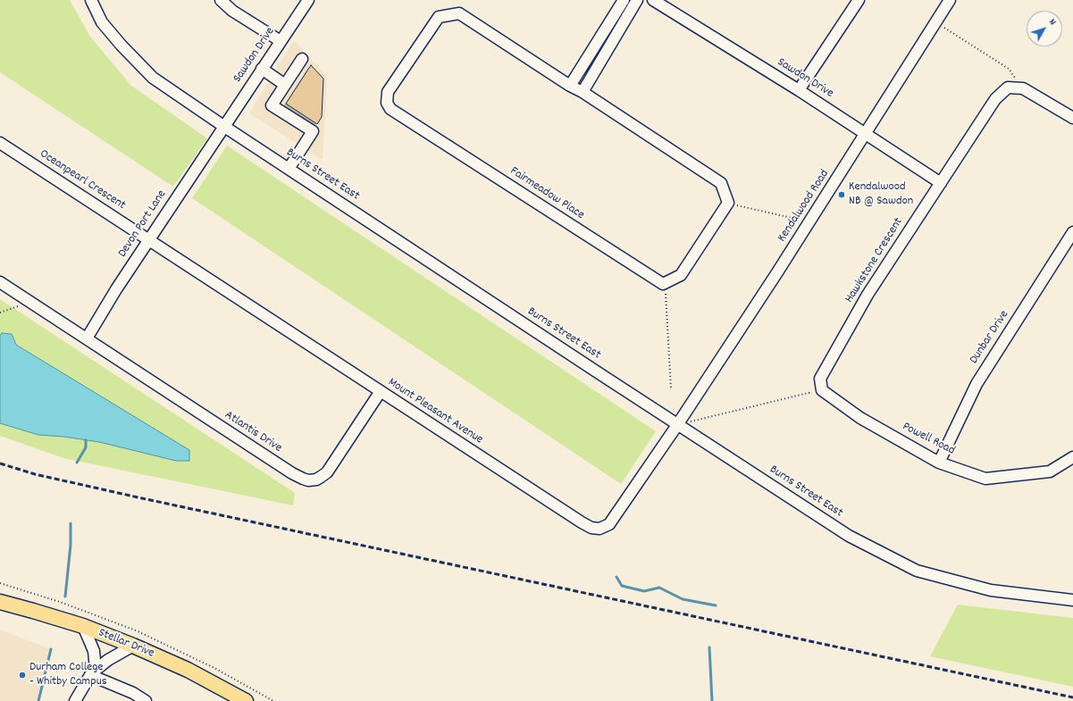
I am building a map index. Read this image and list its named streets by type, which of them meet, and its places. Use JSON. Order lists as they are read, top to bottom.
{
  "streets": {
    "main road": ["Stellar Drive"],
    "street": [
      "Sawdon Drive",
      "Burns Street East",
      "Oceanpearl Crescent",
      "Fairmeadow Place",
      "Kendalwood Road",
      "Devon Port Lane",
      "Hawkstone Crescent",
      "Dunbar Drive",
      "Mount Pleasant Avenue",
      "Atlantis Drive",
      "Powell Road"
    ]
  },
  "crossings": [
    ["Sawdon Drive", "Burns Street East"],
    ["Sawdon Drive", "Kendalwood Road"],
    ["Sawdon Drive", "Devon Port Lane"],
    ["Sawdon Drive", "Hawkstone Crescent"],
    ["Burns Street East", "Kendalwood Road"],
    ["Burns Street East", "Devon Port Lane"],
    ["Burns Street East", "Mount Pleasant Avenue"],
    ["Oceanpearl Crescent", "Devon Port Lane"],
    ["Oceanpearl Crescent", "Mount Pleasant Avenue"],
    ["Kendalwood Road", "Mount Pleasant Avenue"],
    ["Devon Port Lane", "Mount Pleasant Avenue"],
    ["Devon Port Lane", "Atlantis Drive"],
    ["Hawkstone Crescent", "Powell Road"],
    ["Dunbar Drive", "Powell Road"],
    ["Mount Pleasant Avenue", "Atlantis Drive"]
  ],
  "places": ["Kendalwood NB @ Sawdon", "Durham College - Whitby Campus"],
  "north": "top right"
}
